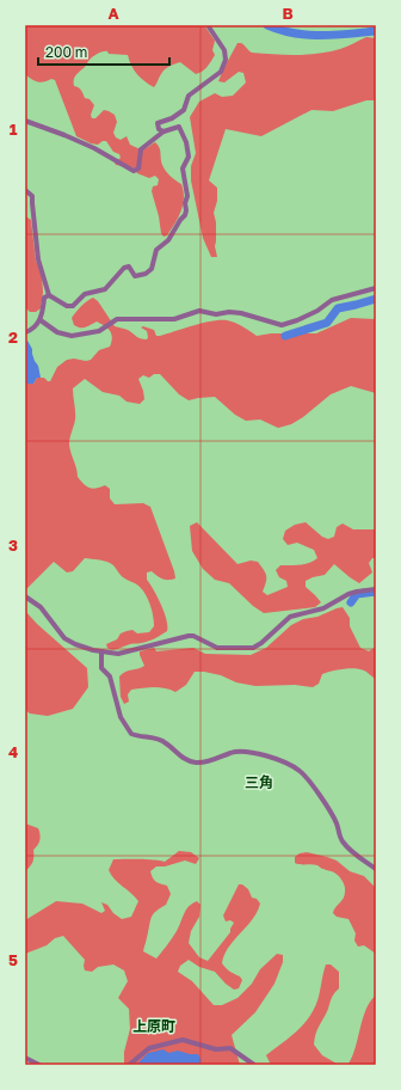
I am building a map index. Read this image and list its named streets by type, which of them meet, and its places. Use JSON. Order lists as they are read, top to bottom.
{
  "districts": ["三角", "上原町"],
  "scale_bar": "200 m",
  "grid": {
    "columns": ["A", "B"],
    "rows": [
      "1",
      "2",
      "3",
      "4",
      "5"
    ]
  }
}
